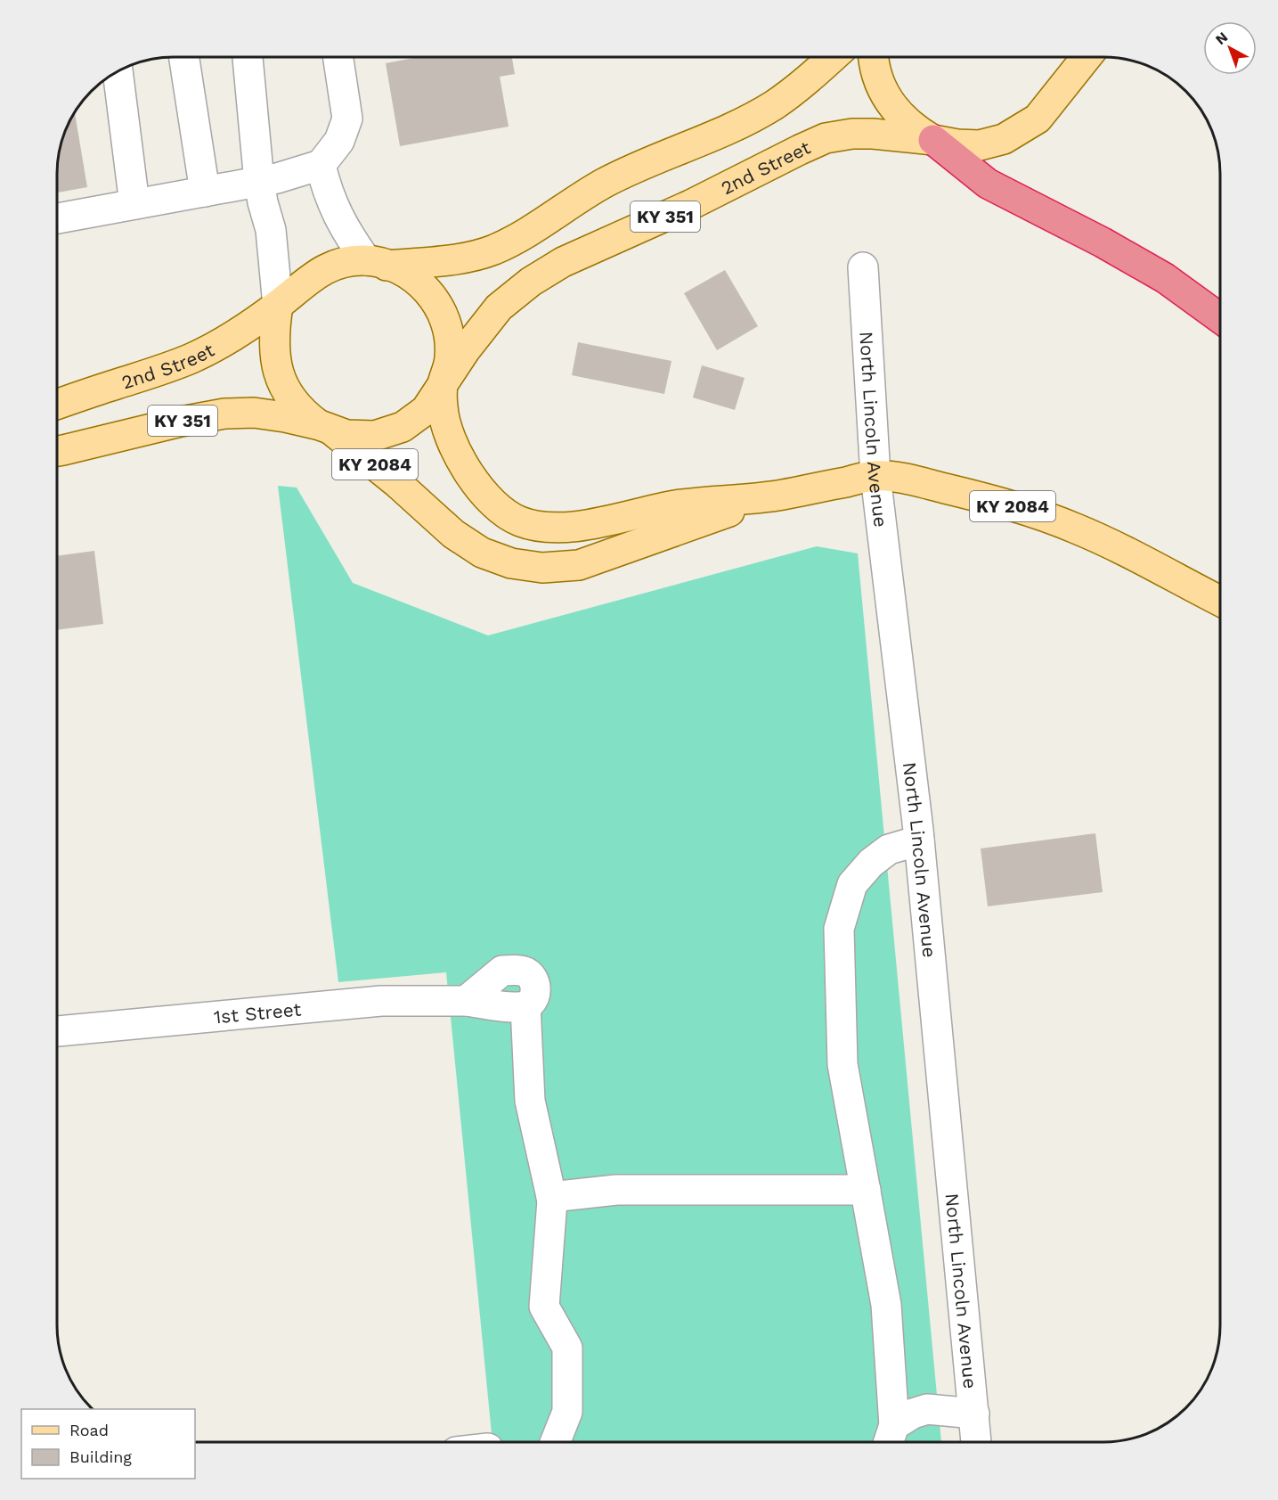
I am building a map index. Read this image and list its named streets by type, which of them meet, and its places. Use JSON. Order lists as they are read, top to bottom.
{
  "streets": {
    "main road": ["2nd Street", "KY 351", "KY 2084"],
    "street": ["North Lincoln Avenue", "1st Street"]
  },
  "crossings": [
    ["2nd Street", "KY 2084"],
    ["North Lincoln Avenue", "KY 2084"]
  ],
  "legend": ["Road", "Building"],
  "north": "top left"
}
